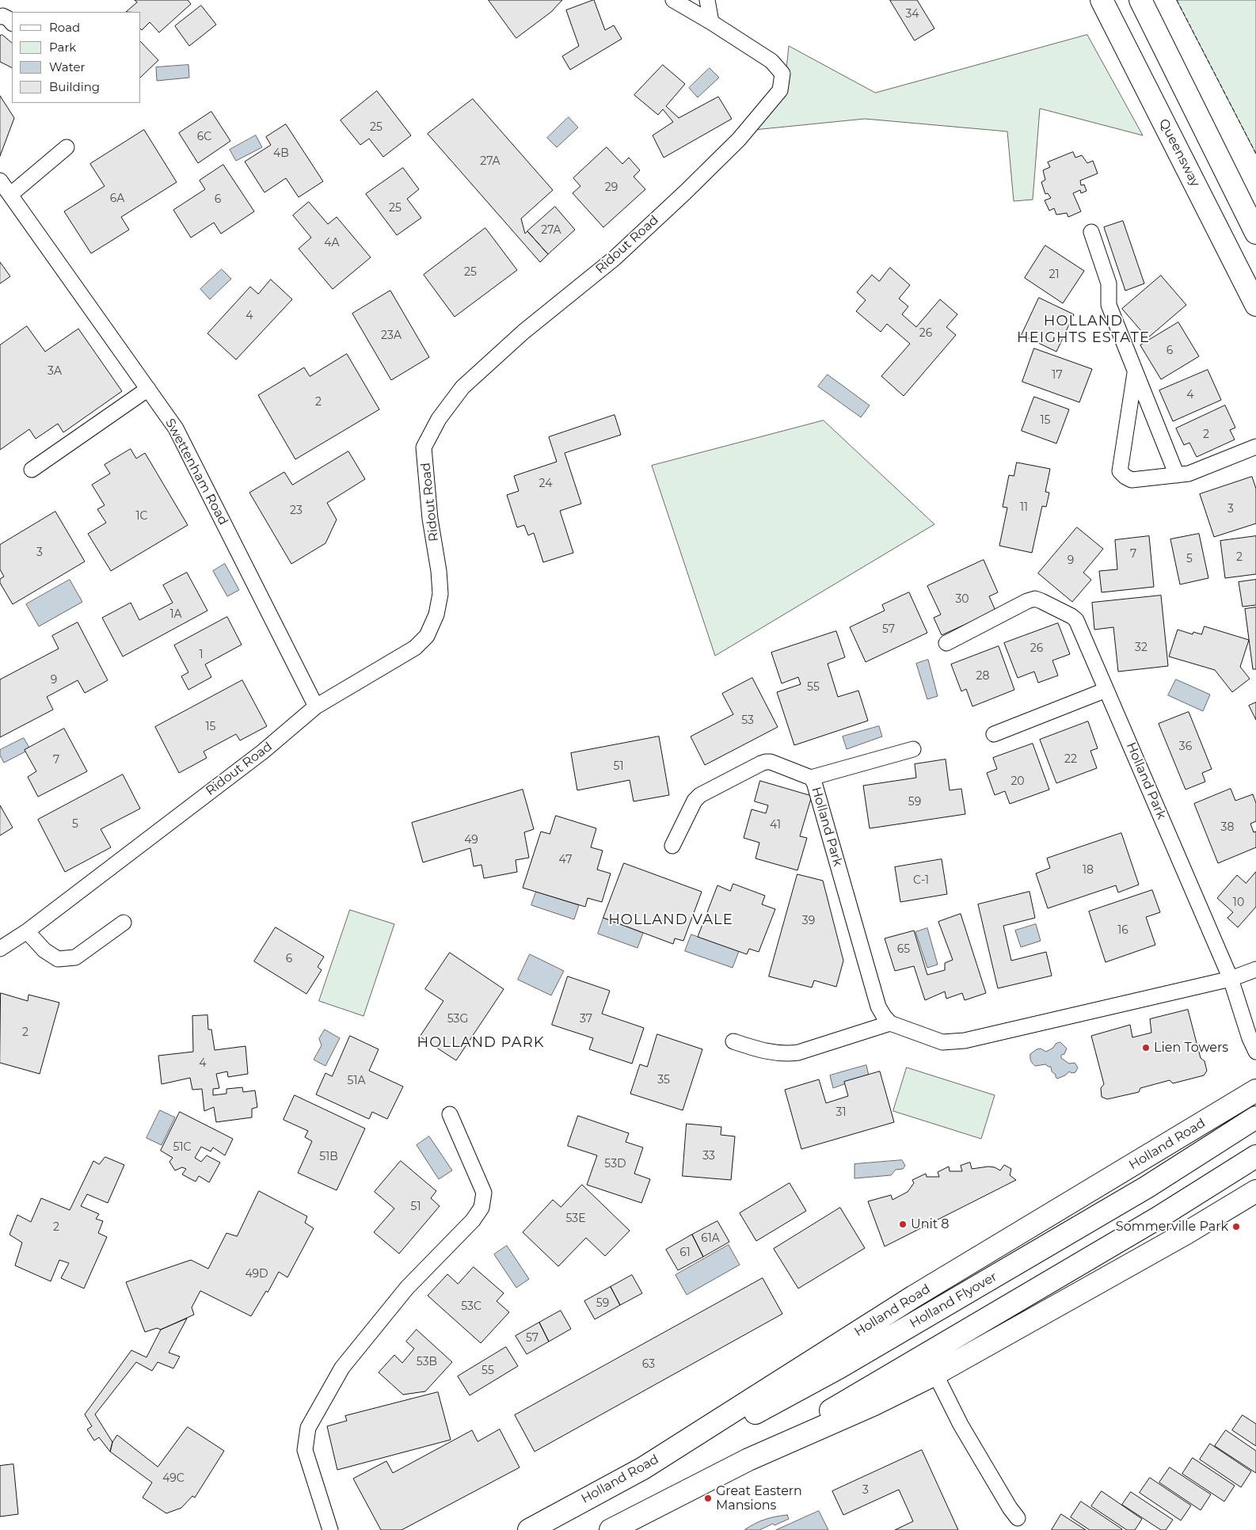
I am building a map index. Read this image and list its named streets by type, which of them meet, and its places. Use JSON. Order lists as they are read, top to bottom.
{
  "streets": {
    "main road": ["Queensway", "Holland Road", "Holland Flyover"],
    "street": ["Ridout Road", "Swettenham Road", "Holland Park"]
  },
  "crossings": [
    ["Ridout Road", "Swettenham Road"],
    ["Holland Road", "Holland Flyover"]
  ],
  "districts": ["HOLLAND HEIGHTS ESTATE", "HOLLAND VALE", "HOLLAND PARK"],
  "places": [
    "Lien Towers",
    "Unit 8",
    "Sommerville Park",
    "Great Eastern Mansions"
  ],
  "house_numbers": [
    "34",
    "25",
    "6C",
    "4B",
    "27A",
    "29",
    "6A",
    "6",
    "25",
    "27A",
    "4A",
    "25",
    "21",
    "4",
    "26",
    "23A",
    "6",
    "3A",
    "17",
    "4",
    "2",
    "15",
    "2",
    "24",
    "11",
    "3",
    "23",
    "1C",
    "3",
    "7",
    "2",
    "5",
    "9",
    "30",
    "1A",
    "57",
    "32",
    "26",
    "1",
    "28",
    "9",
    "55",
    "53",
    "15",
    "36",
    "22",
    "7",
    "51",
    "20",
    "59",
    "5",
    "41",
    "38",
    "49",
    "47",
    "18",
    "C-1",
    "10",
    "39",
    "16",
    "65",
    "6",
    "53G",
    "37",
    "2",
    "4",
    "35",
    "51A",
    "31",
    "51C",
    "33",
    "51B",
    "53D",
    "51",
    "53E",
    "2",
    "61A",
    "61",
    "49D",
    "59",
    "53C",
    "57",
    "53B",
    "63",
    "55",
    "49C",
    "3"
  ],
  "legend": [
    "Road",
    "Park",
    "Water",
    "Building"
  ]
}
